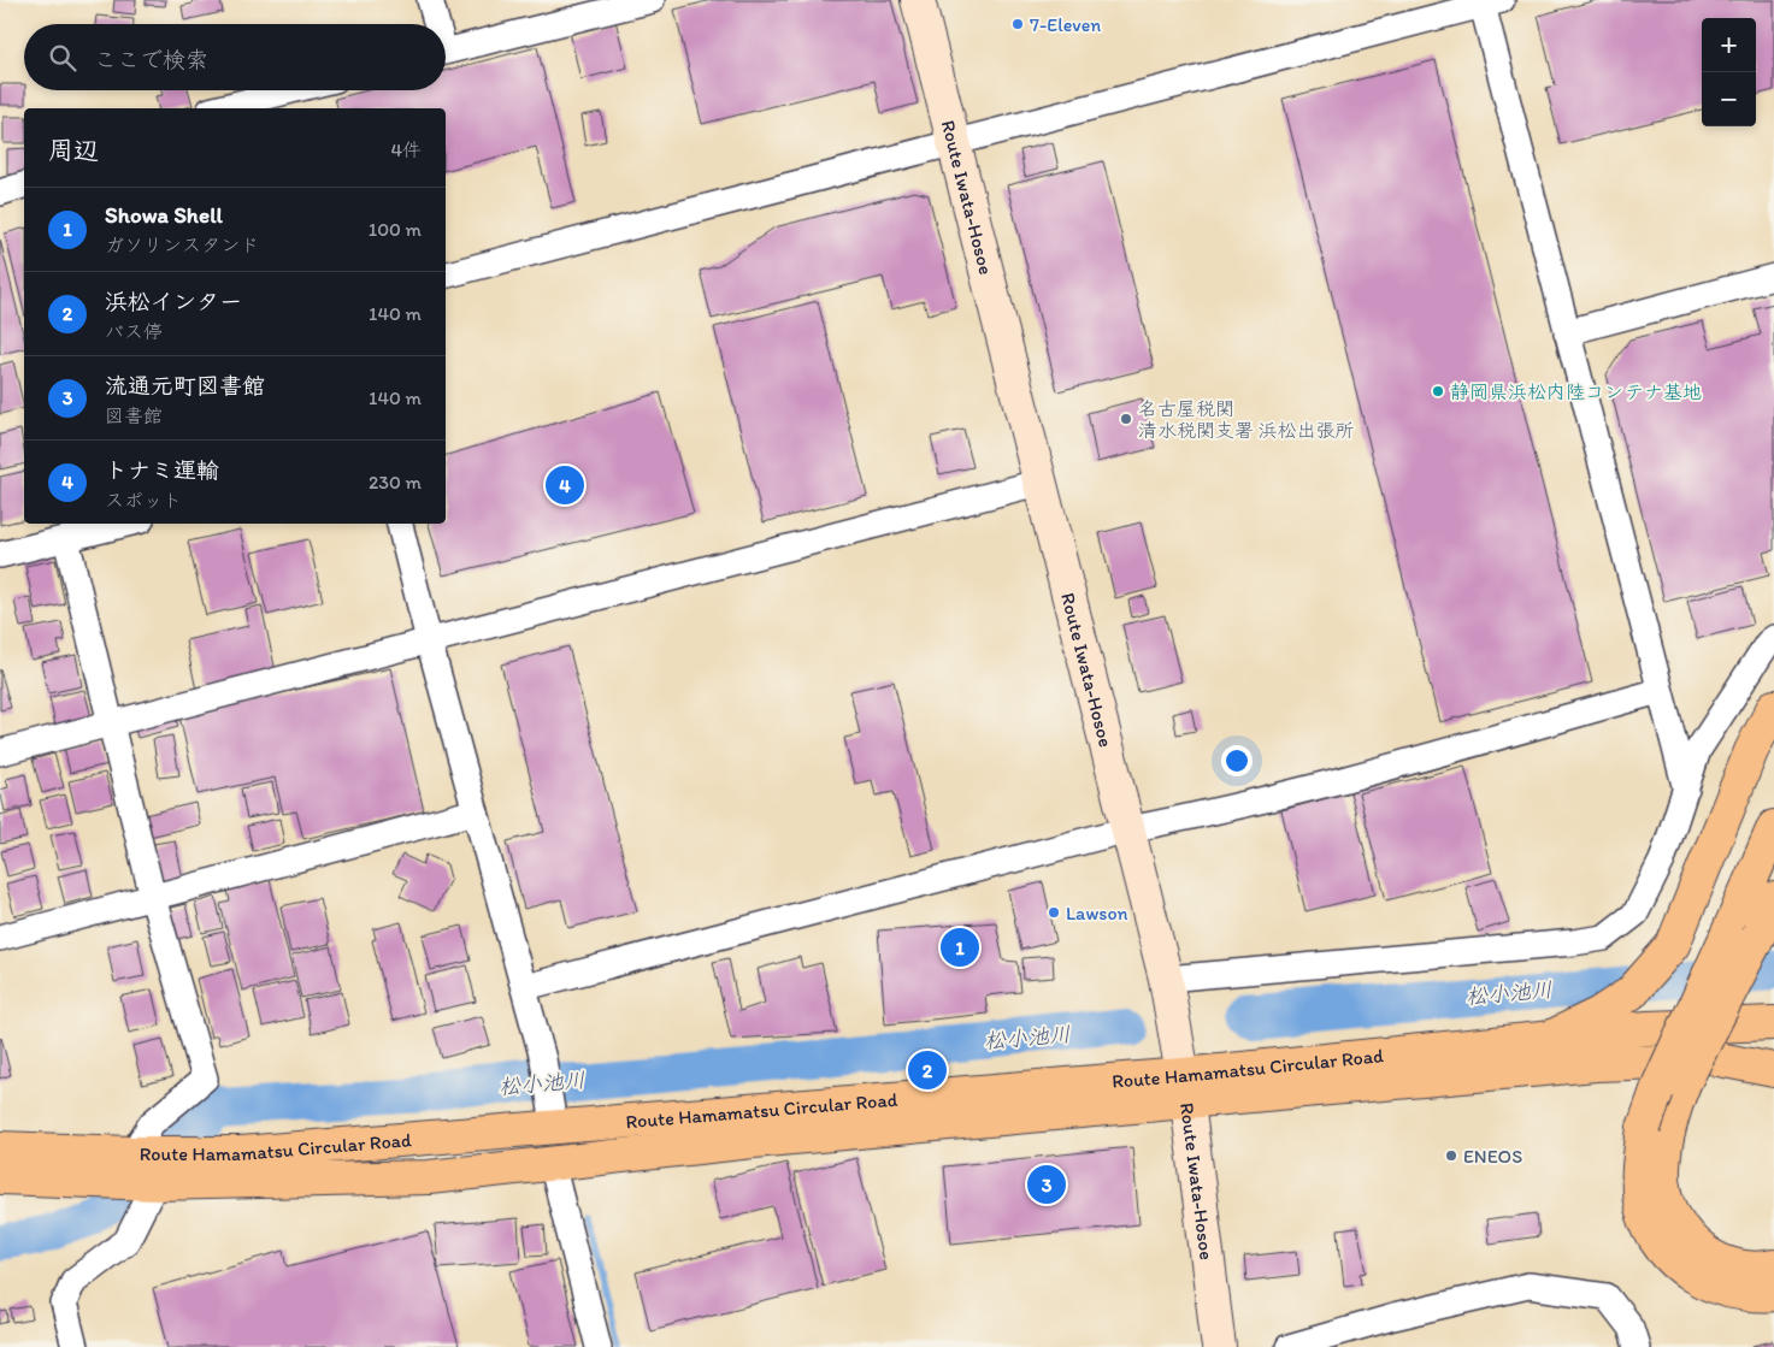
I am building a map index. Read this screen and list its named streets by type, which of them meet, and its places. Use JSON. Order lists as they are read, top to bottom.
{
  "streets": {
    "main road": ["Route Iwata-Hosoe", "Route Hamamatsu Circular Road"]
  },
  "crossings": [
    ["Route Iwata-Hosoe", "Route Hamamatsu Circular Road"]
  ],
  "water": ["松小池川"],
  "places": [
    "7-Eleven",
    "静岡県浜松内陸コンテナ基地",
    "名古屋税関 清水税関支署 浜松出張所",
    "Lawson",
    "ENEOS"
  ],
  "page": {
    "map_buttons": ["+", "−"],
    "search": "ここで検索",
    "heading": ["周辺", "4件"],
    "list": [
      {
        "mark": "1",
        "name": "Showa Shell",
        "note": "ガソリンスタンド",
        "value": "100 m"
      },
      {
        "mark": "2",
        "name": "浜松インター",
        "note": "バス停",
        "value": "140 m"
      },
      {
        "mark": "3",
        "name": "流通元町図書館",
        "note": "図書館",
        "value": "140 m"
      },
      {
        "mark": "4",
        "name": "トナミ運輸",
        "note": "スポット",
        "value": "230 m"
      }
    ],
    "pins": [
      "4",
      "1",
      "2",
      "3"
    ]
  }
}
